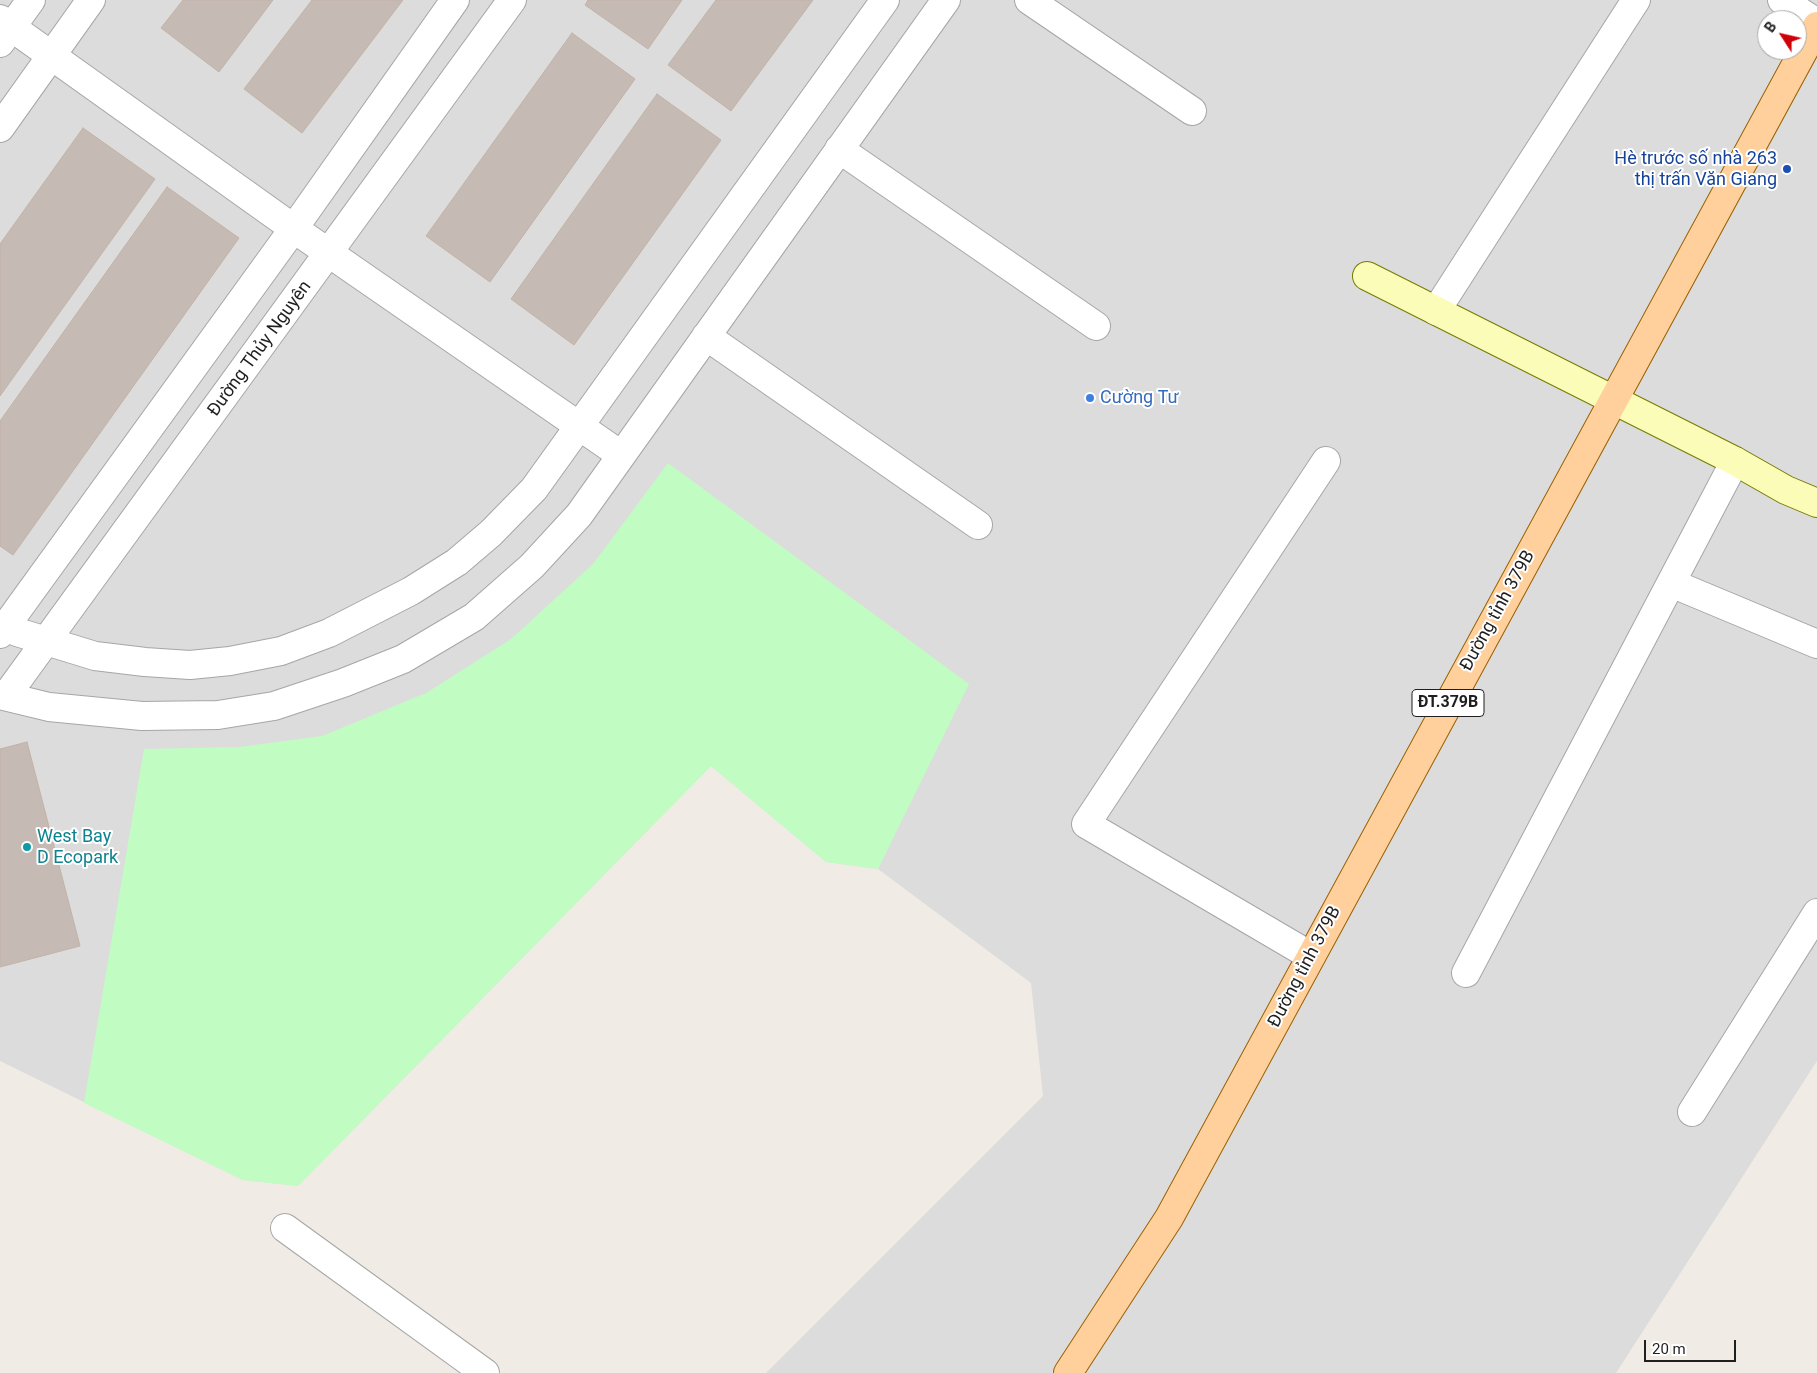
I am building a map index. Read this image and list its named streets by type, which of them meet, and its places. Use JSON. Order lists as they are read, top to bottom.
{
  "streets": {
    "main road": ["Đường tỉnh 379B", "ĐT.379B"],
    "street": ["Đường Thủy Nguyên"]
  },
  "places": ["Hè trước số nhà 263 thị trấn Văn Giang", "Cường Tư", "West Bay D Ecopark"],
  "scale_bar": "20 m",
  "north": "top left"
}
